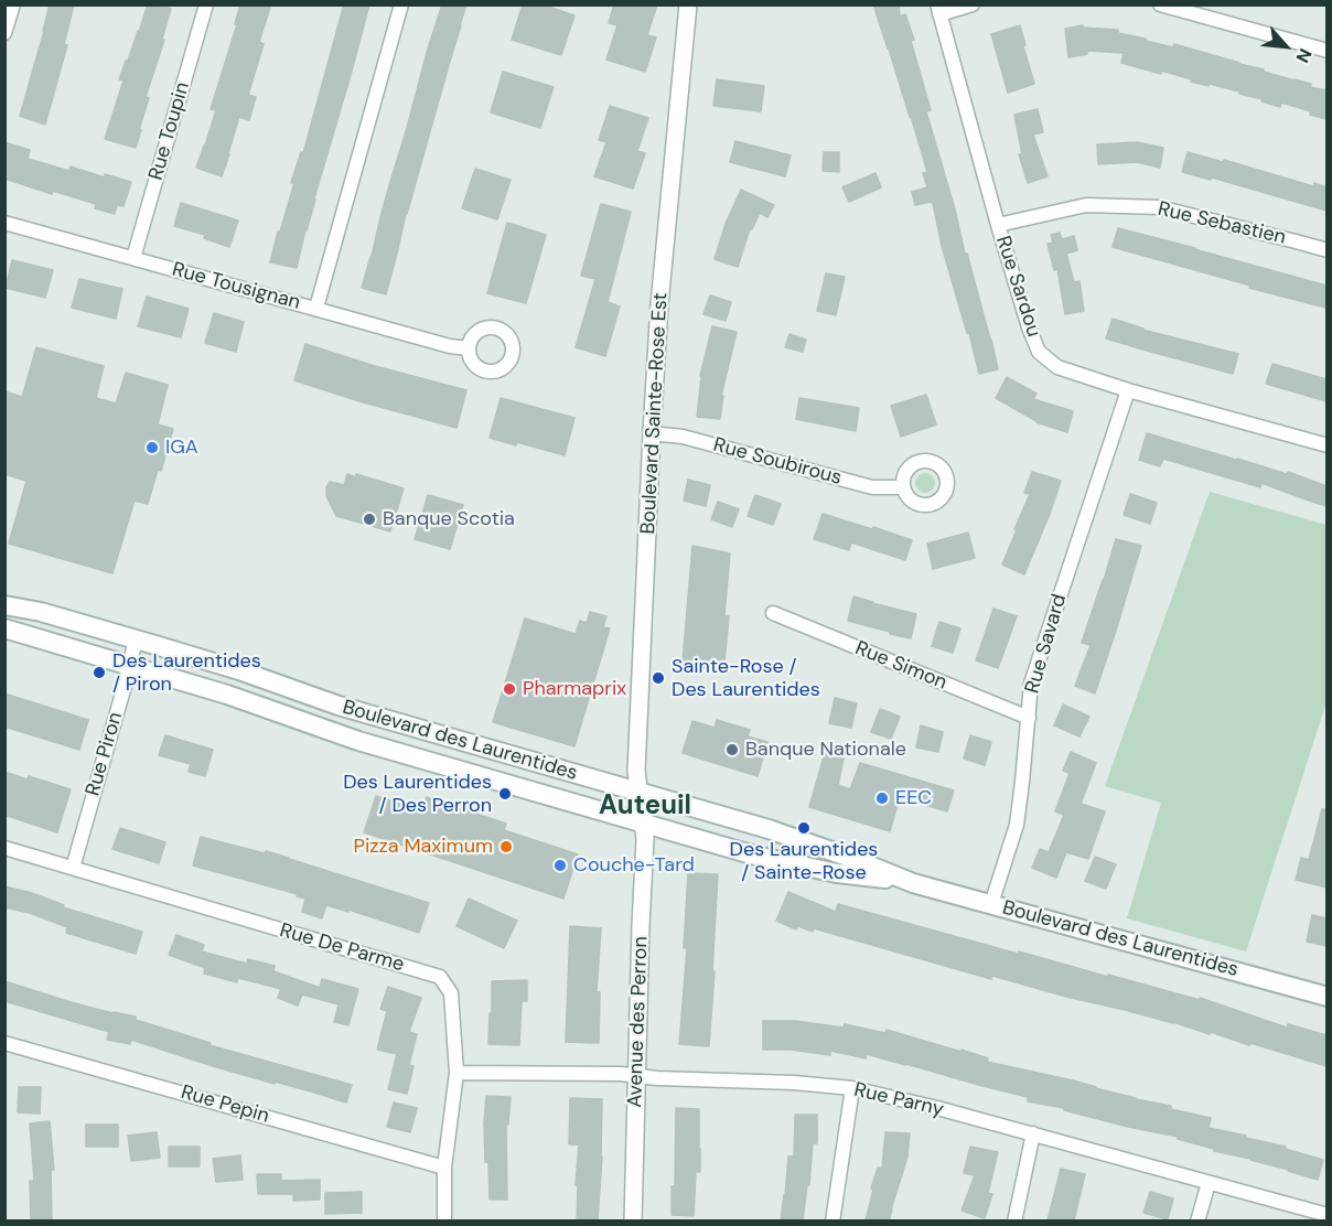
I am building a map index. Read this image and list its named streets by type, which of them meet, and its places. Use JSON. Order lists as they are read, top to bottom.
{
  "streets": {
    "main road": ["Boulevard des Laurentides"],
    "street": [
      "Rue Toupin",
      "Rue Sebastien",
      "Rue Tousignan",
      "Rue Sardou",
      "Boulevard Sainte-Rose Est",
      "Rue Soubirous",
      "Rue Savard",
      "Rue Simon",
      "Rue Piron",
      "Rue De Parme",
      "Avenue des Perron",
      "Rue Parny",
      "Rue Pepin"
    ]
  },
  "crossings": [
    ["Rue Toupin", "Rue Tousignan"],
    ["Rue Sebastien", "Rue Sardou"],
    ["Rue Sardou", "Rue Savard"],
    ["Boulevard Sainte-Rose Est", "Rue Soubirous"],
    ["Boulevard Sainte-Rose Est", "Boulevard des Laurentides"],
    ["Boulevard Sainte-Rose Est", "Avenue des Perron"],
    ["Rue Savard", "Rue Simon"],
    ["Rue Savard", "Boulevard des Laurentides"],
    ["Boulevard des Laurentides", "Rue Piron"],
    ["Boulevard des Laurentides", "Avenue des Perron"],
    ["Rue Piron", "Rue De Parme"],
    ["Rue De Parme", "Rue Parny"],
    ["Rue De Parme", "Rue Pepin"],
    ["Avenue des Perron", "Rue Parny"]
  ],
  "districts": ["Auteuil"],
  "places": [
    "IGA",
    "Banque Scotia",
    "Des Laurentides / Piron",
    "Sainte-Rose / Des Laurentides",
    "Pharmaprix",
    "Banque Nationale",
    "Des Laurentides / Des Perron",
    "EEC",
    "Des Laurentides / Sainte-Rose",
    "Pizza Maximum",
    "Couche-Tard"
  ],
  "north": "bottom right"
}
